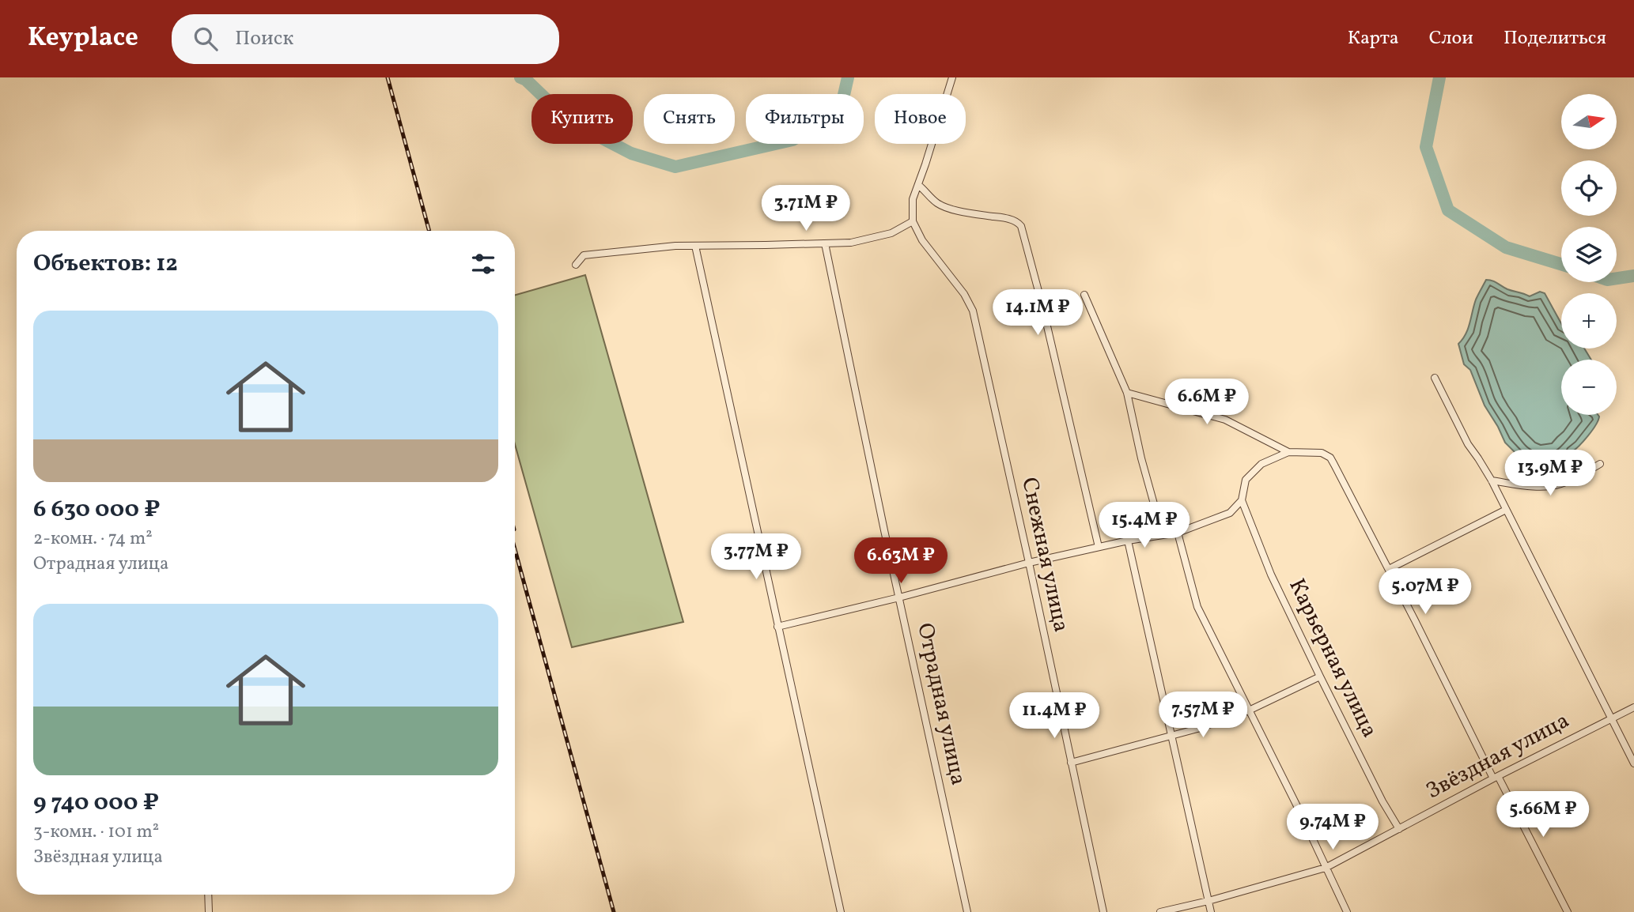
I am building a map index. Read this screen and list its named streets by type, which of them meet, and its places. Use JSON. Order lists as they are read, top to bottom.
{
  "streets": {
    "street": [
      "Снежная улица",
      "Карьерная улица",
      "Отрадная улица",
      "Звёздная улица"
    ]
  },
  "crossings": [
    ["Карьерная улица", "Звёздная улица"]
  ],
  "north": "right",
  "page": {
    "header": "Keyplace",
    "search": "Поиск",
    "nav": ["Карта", "Слои", "Поделиться"],
    "map_buttons": ["+", "−"],
    "chip": [
      "Купить",
      "Снять",
      "Фильтры",
      "Новое"
    ],
    "price": [
      "3.71M ₽",
      "14.1M ₽",
      "6.6M ₽",
      "13.9M ₽",
      "15.4M ₽",
      "3.77M ₽",
      "6.63M ₽",
      "5.07M ₽",
      "7.57M ₽",
      "11.4M ₽",
      "5.66M ₽",
      "9.74M ₽"
    ],
    "heading": "Объектов: 12",
    "list": [
      {
        "name": "6 630 000 ₽",
        "note": "2-комн. · 74 m² · Отрадная улица"
      },
      {
        "name": "9 740 000 ₽",
        "note": "3-комн. · 101 m² · Звёздная улица"
      }
    ]
  }
}
